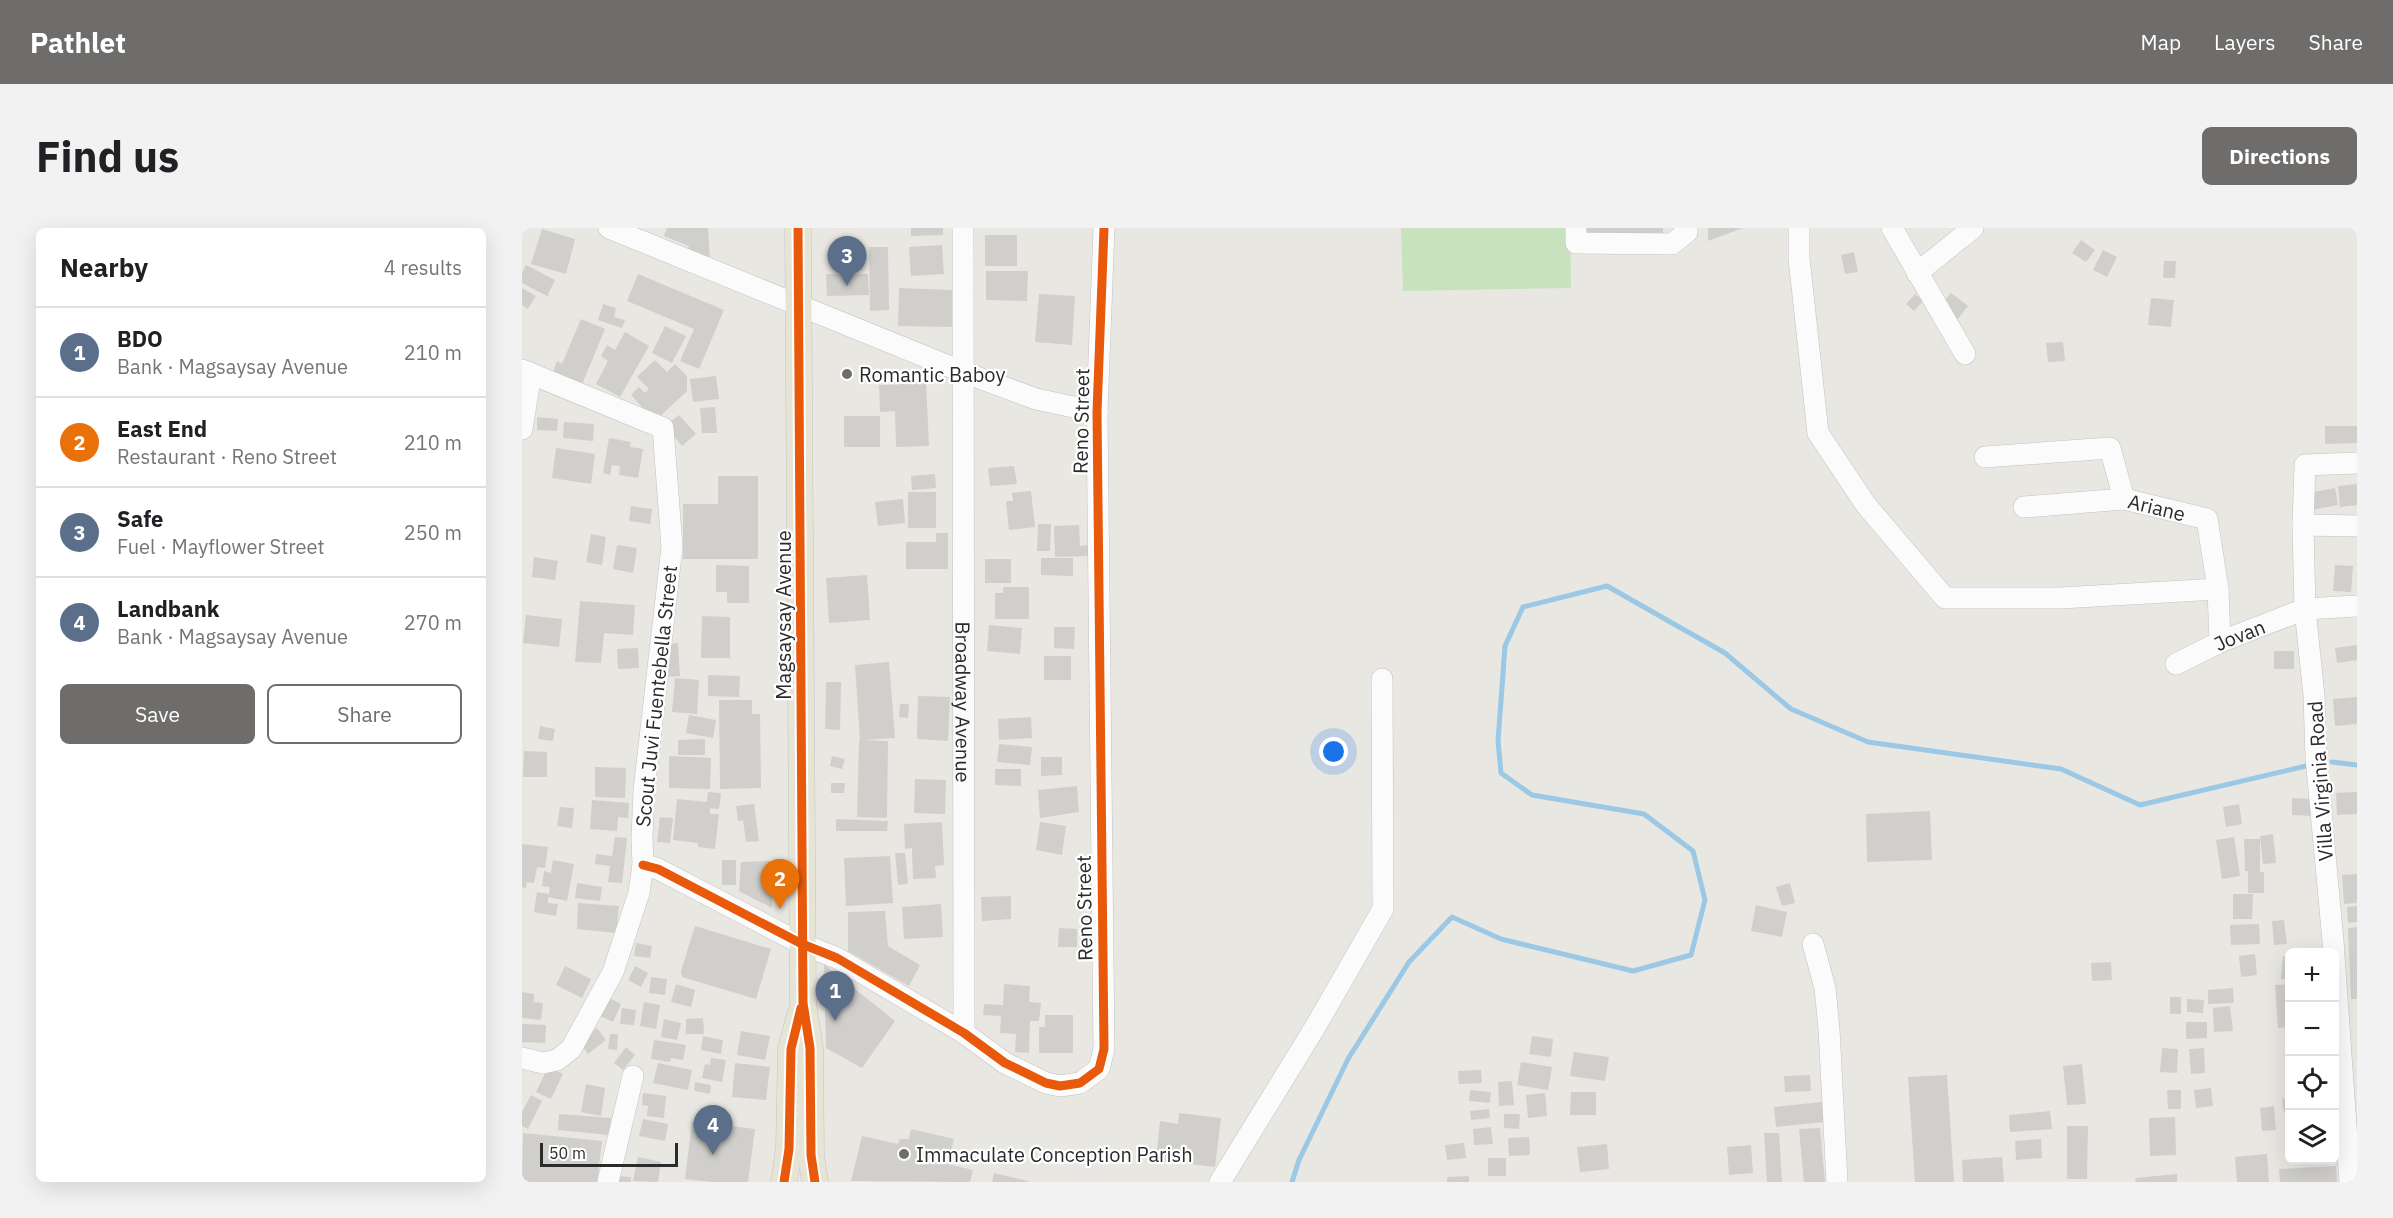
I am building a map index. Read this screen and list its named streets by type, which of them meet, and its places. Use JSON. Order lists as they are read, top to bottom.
{
  "streets": {
    "main road": ["Magsaysay Avenue"],
    "street": [
      "Reno Street",
      "Ariane",
      "Jovan",
      "Scout Juvi Fuentebella Street",
      "Broadway Avenue",
      "Villa Virginia Road"
    ]
  },
  "crossings": [
    ["Reno Street", "Magsaysay Avenue"],
    ["Reno Street", "Scout Juvi Fuentebella Street"],
    ["Reno Street", "Broadway Avenue"],
    ["Ariane", "Jovan"],
    ["Jovan", "Villa Virginia Road"]
  ],
  "places": ["Romantic Baboy", "Immaculate Conception Parish"],
  "scale_bar": "50 m",
  "page": {
    "header": "Pathlet",
    "nav": ["Map", "Layers", "Share"],
    "buttons": [
      "Directions",
      ["Save", "Share"]
    ],
    "title": "Find us",
    "heading": ["Nearby", "4 results"],
    "pins": [
      "3",
      "2",
      "1",
      "4"
    ],
    "list": [
      {
        "mark": "1",
        "name": "BDO",
        "note": "Bank · Magsaysay Avenue",
        "value": "210 m"
      },
      {
        "mark": "2",
        "name": "East End",
        "note": "Restaurant · Reno Street",
        "value": "210 m"
      },
      {
        "mark": "3",
        "name": "Safe",
        "note": "Fuel · Mayflower Street",
        "value": "250 m"
      },
      {
        "mark": "4",
        "name": "Landbank",
        "note": "Bank · Magsaysay Avenue",
        "value": "270 m"
      }
    ],
    "map_buttons": ["+", "−"],
    "scale": "50 m"
  }
}
